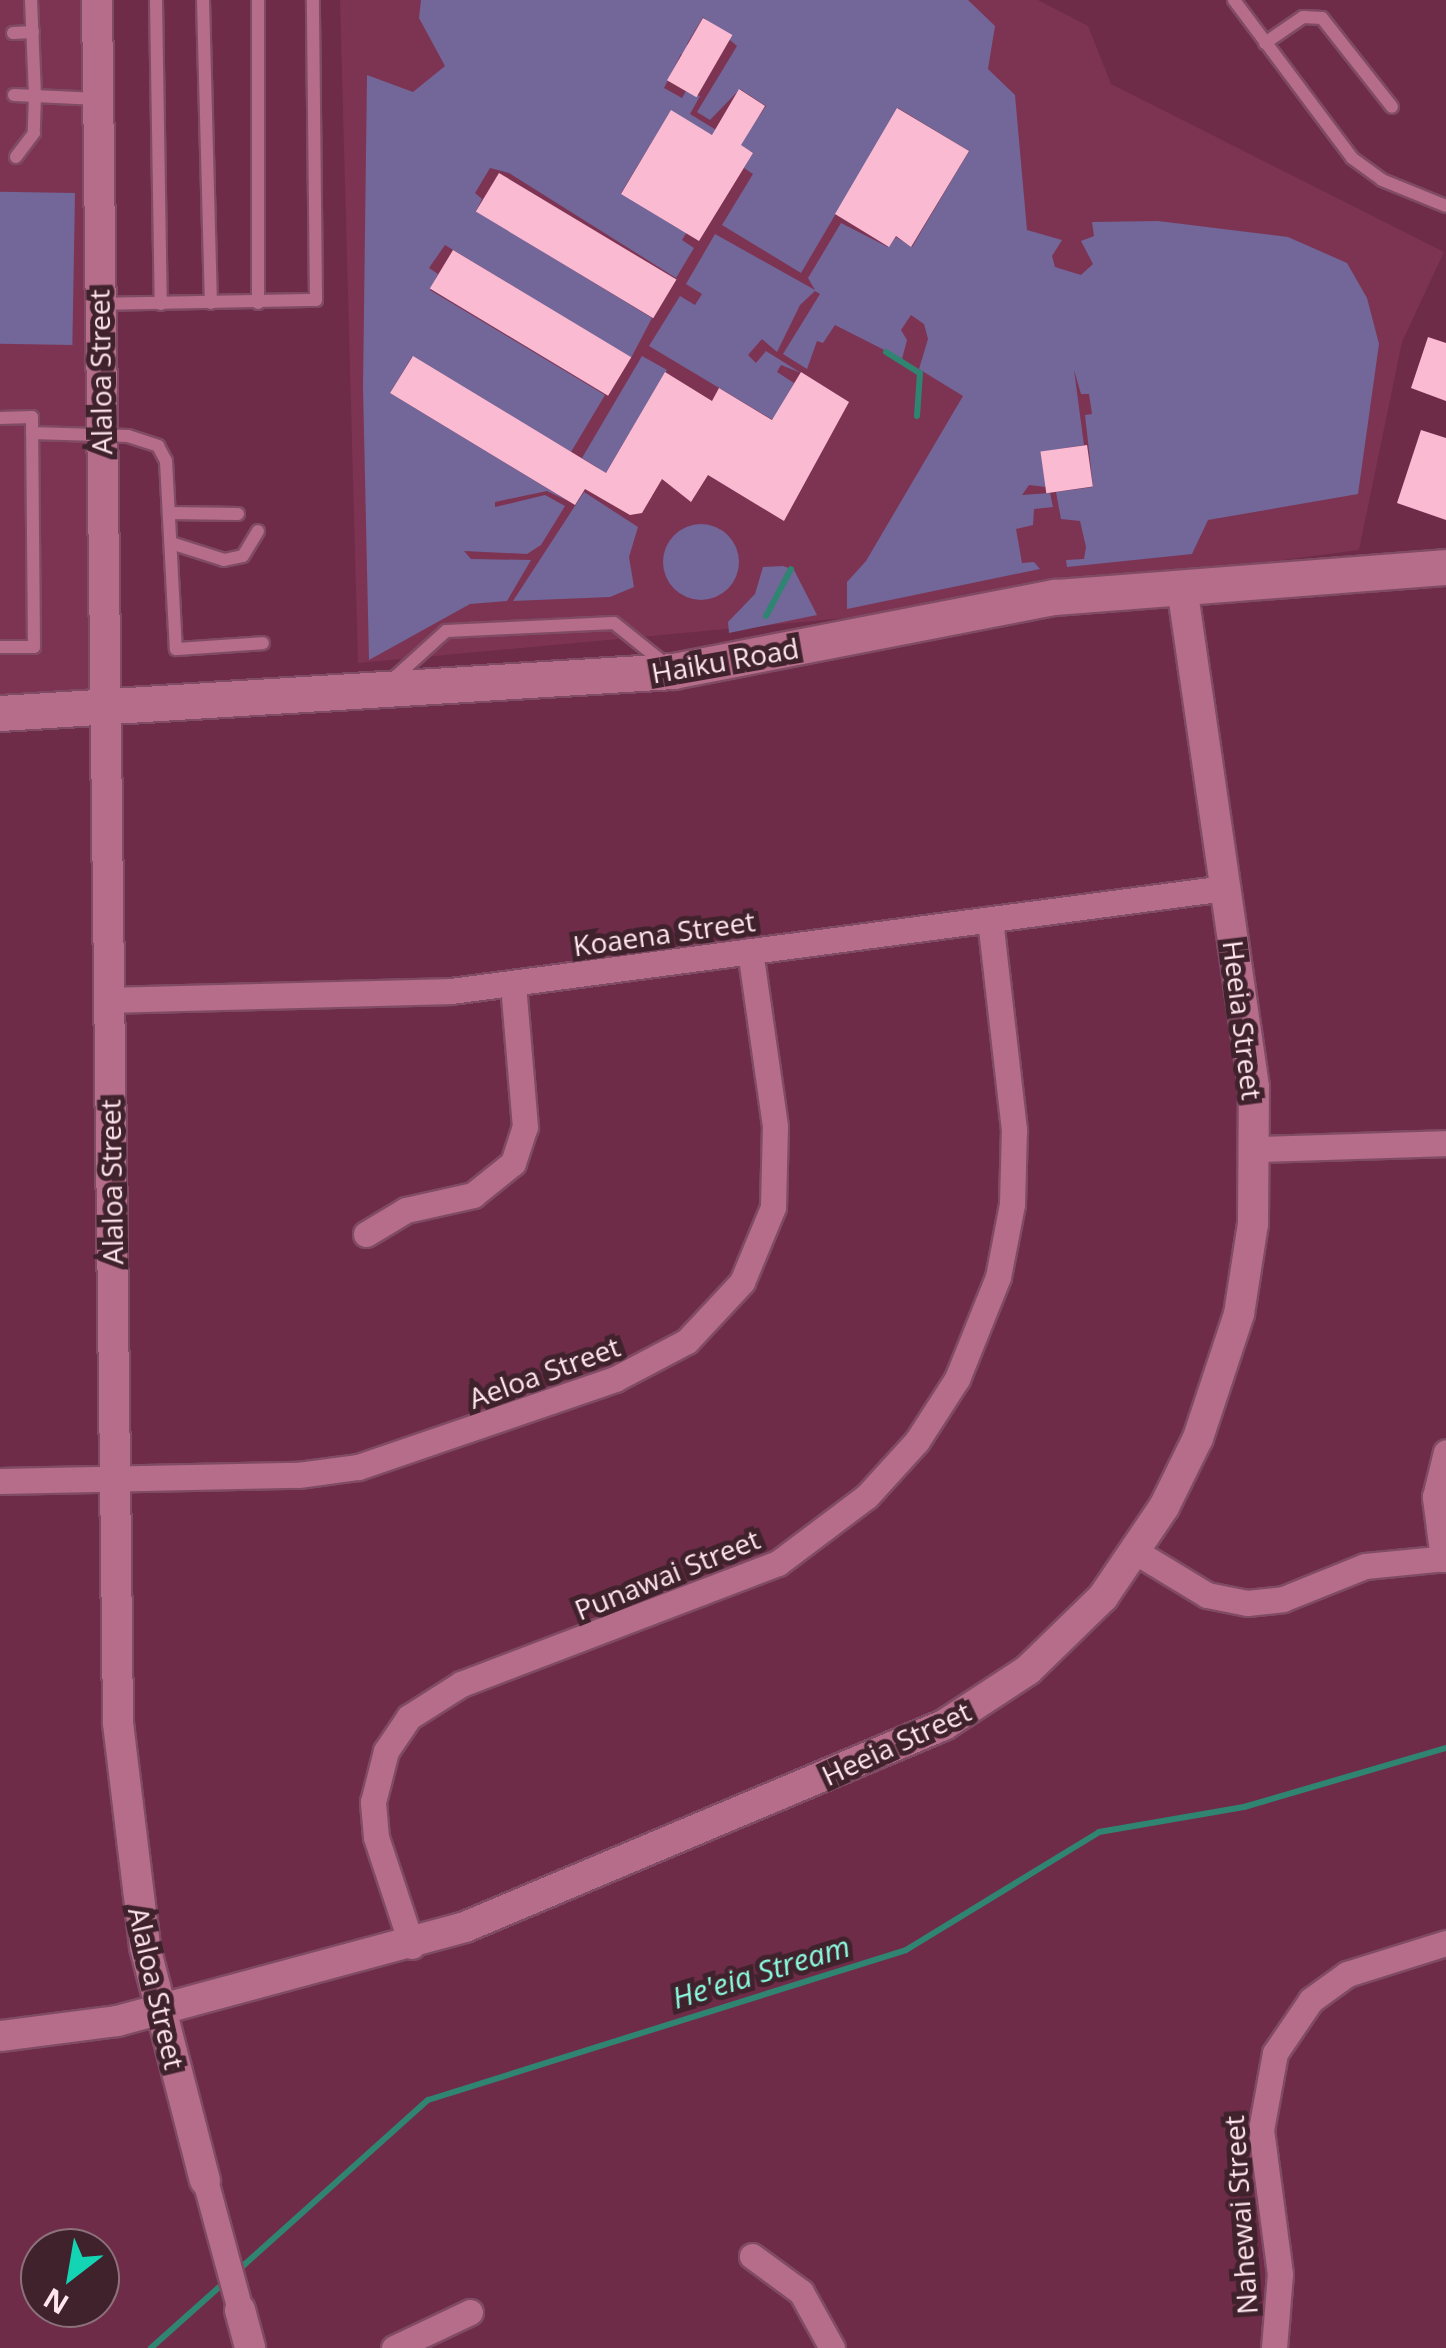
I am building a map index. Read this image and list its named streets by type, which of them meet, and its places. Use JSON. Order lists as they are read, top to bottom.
{
  "streets": {
    "main road": ["Haiku Road"],
    "street": [
      "Alaloa Street",
      "Koaena Street",
      "Heeia Street",
      "Aeloa Street",
      "Punawai Street",
      "Nahewai Street"
    ]
  },
  "crossings": [
    ["Alaloa Street", "Haiku Road"],
    ["Alaloa Street", "Koaena Street"],
    ["Alaloa Street", "Heeia Street"],
    ["Alaloa Street", "Aeloa Street"],
    ["Haiku Road", "Heeia Street"],
    ["Koaena Street", "Heeia Street"],
    ["Koaena Street", "Aeloa Street"],
    ["Koaena Street", "Punawai Street"],
    ["Heeia Street", "Punawai Street"]
  ],
  "water": ["He'eia Stream"],
  "north": "bottom left"
}
